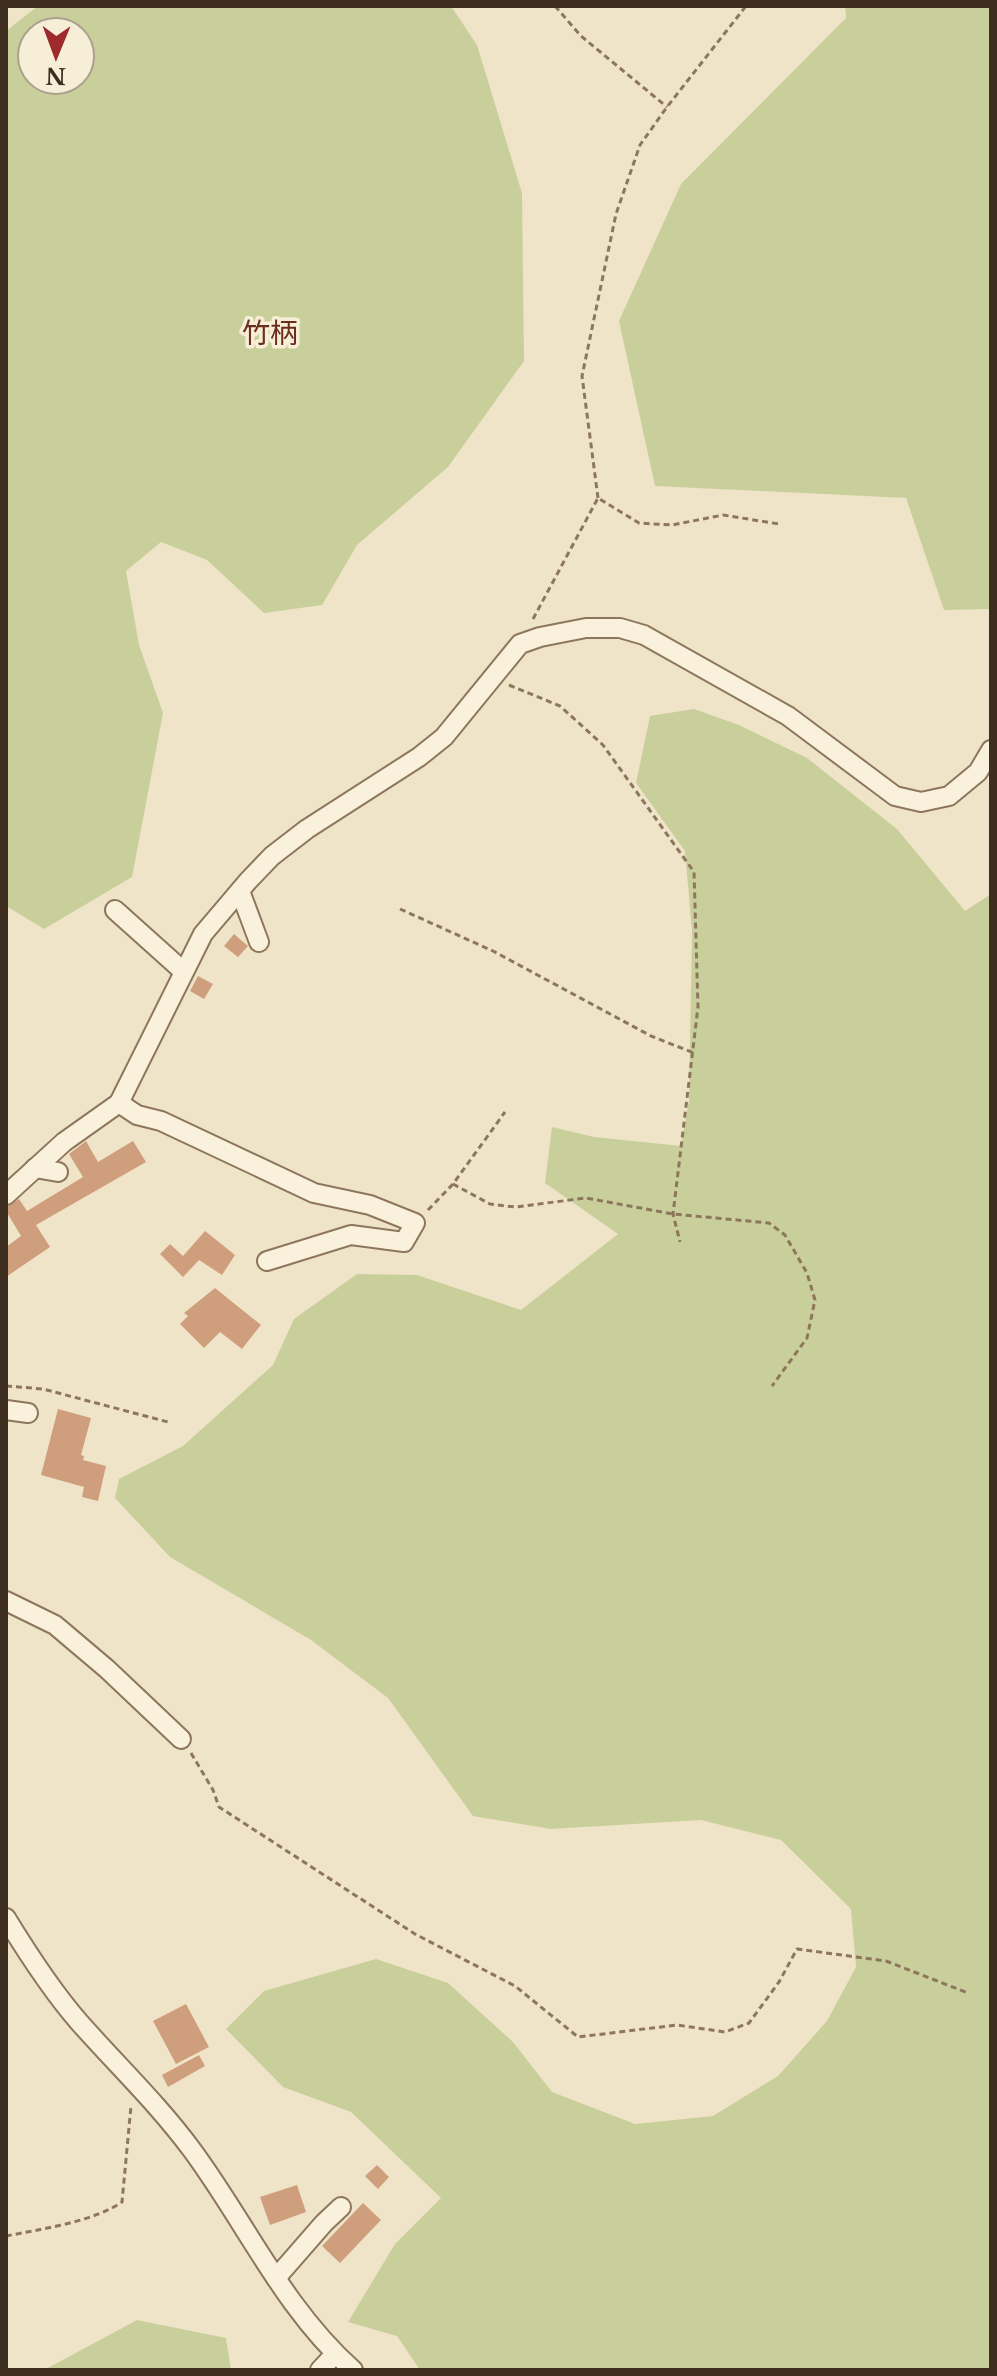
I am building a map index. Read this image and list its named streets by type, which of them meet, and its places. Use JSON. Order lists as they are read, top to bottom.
{
  "districts": ["竹柄"],
  "north": "bottom"
}
